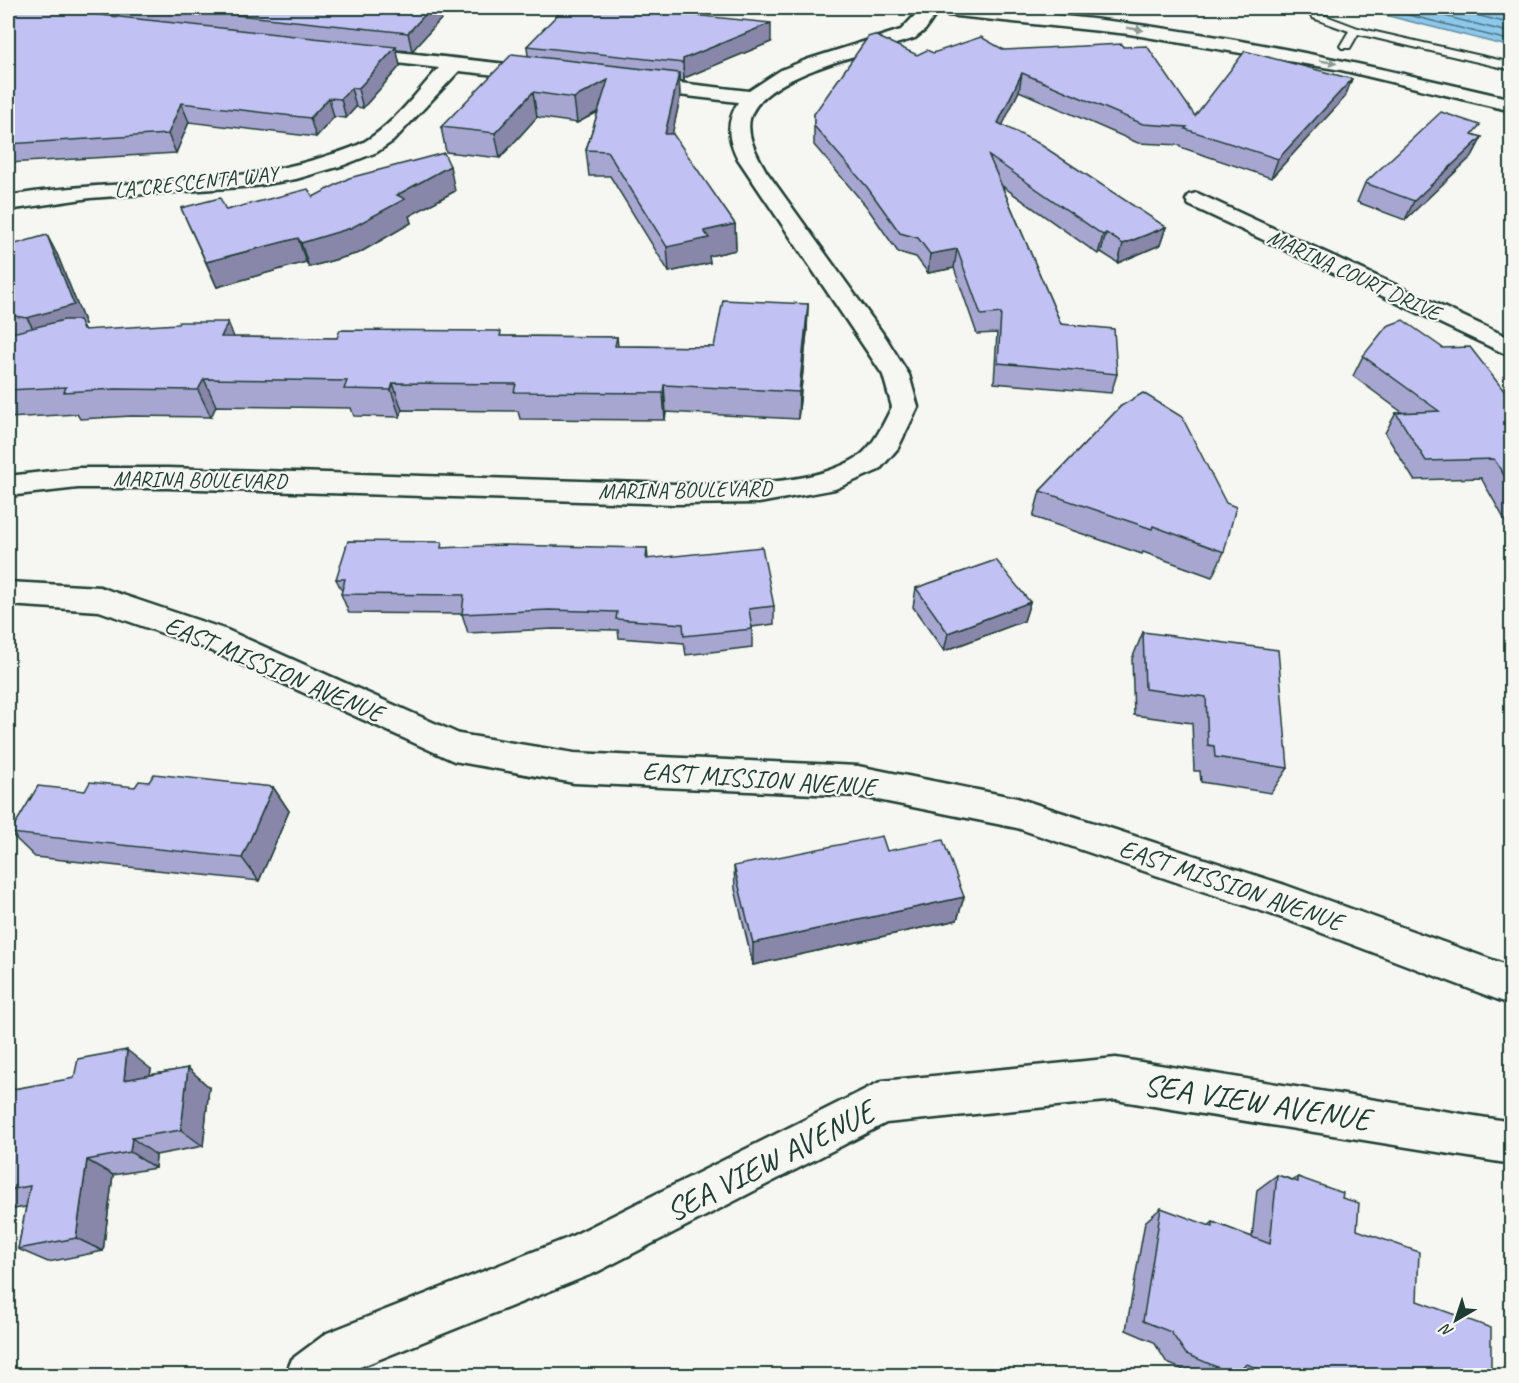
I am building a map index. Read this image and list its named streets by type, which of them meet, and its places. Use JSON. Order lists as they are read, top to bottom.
{
  "streets": {
    "street": [
      "LA CRESCENTA WAY",
      "MARINA COURT DRIVE",
      "MARINA BOULEVARD",
      "EAST MISSION AVENUE",
      "SEA VIEW AVENUE"
    ]
  },
  "north": "bottom left"
}
